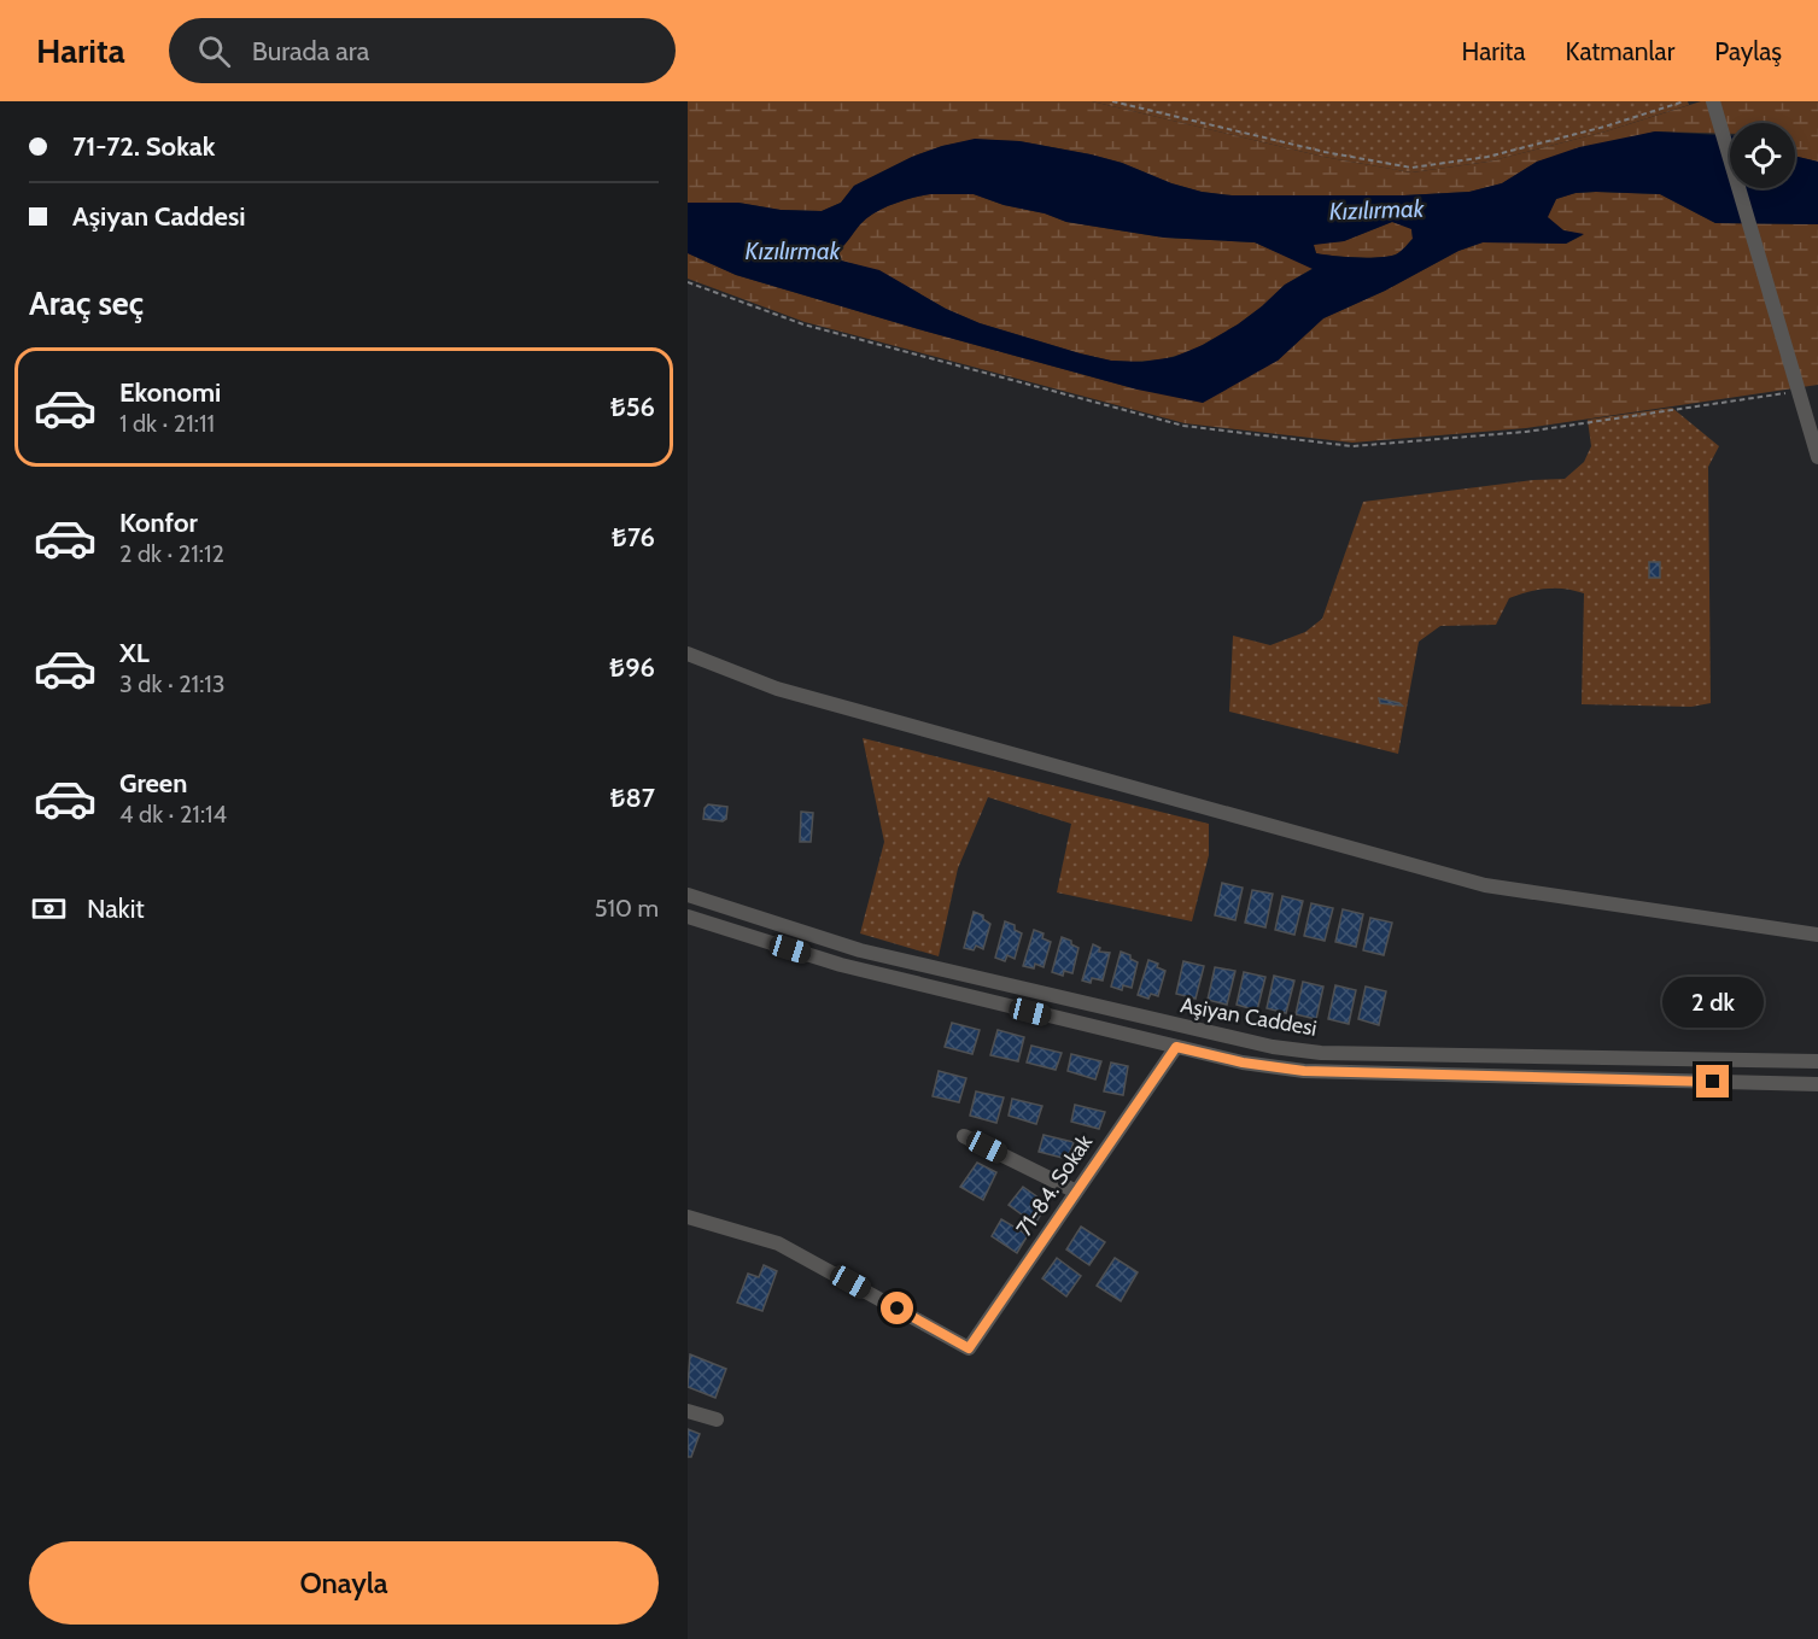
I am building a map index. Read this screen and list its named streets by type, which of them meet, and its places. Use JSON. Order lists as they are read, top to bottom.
{
  "streets": {
    "street": ["Aşiyan Caddesi", "71-84. Sokak"]
  },
  "crossings": [
    ["Aşiyan Caddesi", "71-84. Sokak"]
  ],
  "water": ["Kızılırmak"],
  "page": {
    "header": "Harita",
    "search": "Burada ara",
    "nav": ["Harita", "Katmanlar", "Paylaş"],
    "banner": ["71-72. Sokak", "Aşiyan Caddesi"],
    "heading": "Araç seç",
    "list": [
      {
        "name": "Ekonomi",
        "note": "1 dk · 21:11",
        "value": "₺56"
      },
      {
        "name": "Konfor",
        "note": "2 dk · 21:12",
        "value": "₺76"
      },
      {
        "name": "XL",
        "note": "3 dk · 21:13",
        "value": "₺96"
      },
      {
        "name": "Green",
        "note": "4 dk · 21:14",
        "value": "₺87"
      }
    ],
    "pay": ["Nakit", "510 m"],
    "bubble": "2 dk",
    "buttons": "Onayla"
  }
}
